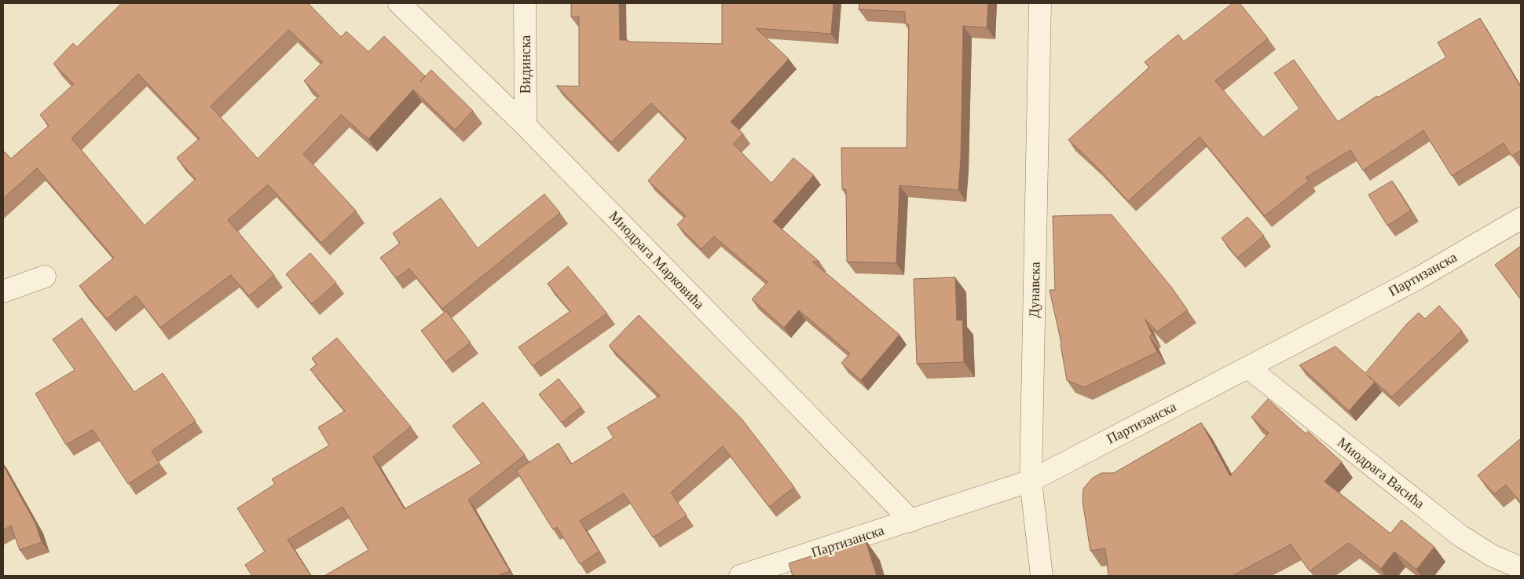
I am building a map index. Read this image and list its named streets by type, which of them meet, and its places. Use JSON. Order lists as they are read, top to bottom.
{
  "streets": {
    "street": [
      "Видинска",
      "Миодрага Марковића",
      "Партизанска",
      "Дунавска",
      "Миодрага Васића"
    ]
  },
  "crossings": [
    ["Видинска", "Миодрага Марковића"],
    ["Миодрага Марковића", "Партизанска"],
    ["Партизанска", "Дунавска"],
    ["Партизанска", "Миодрага Васића"]
  ]
}
